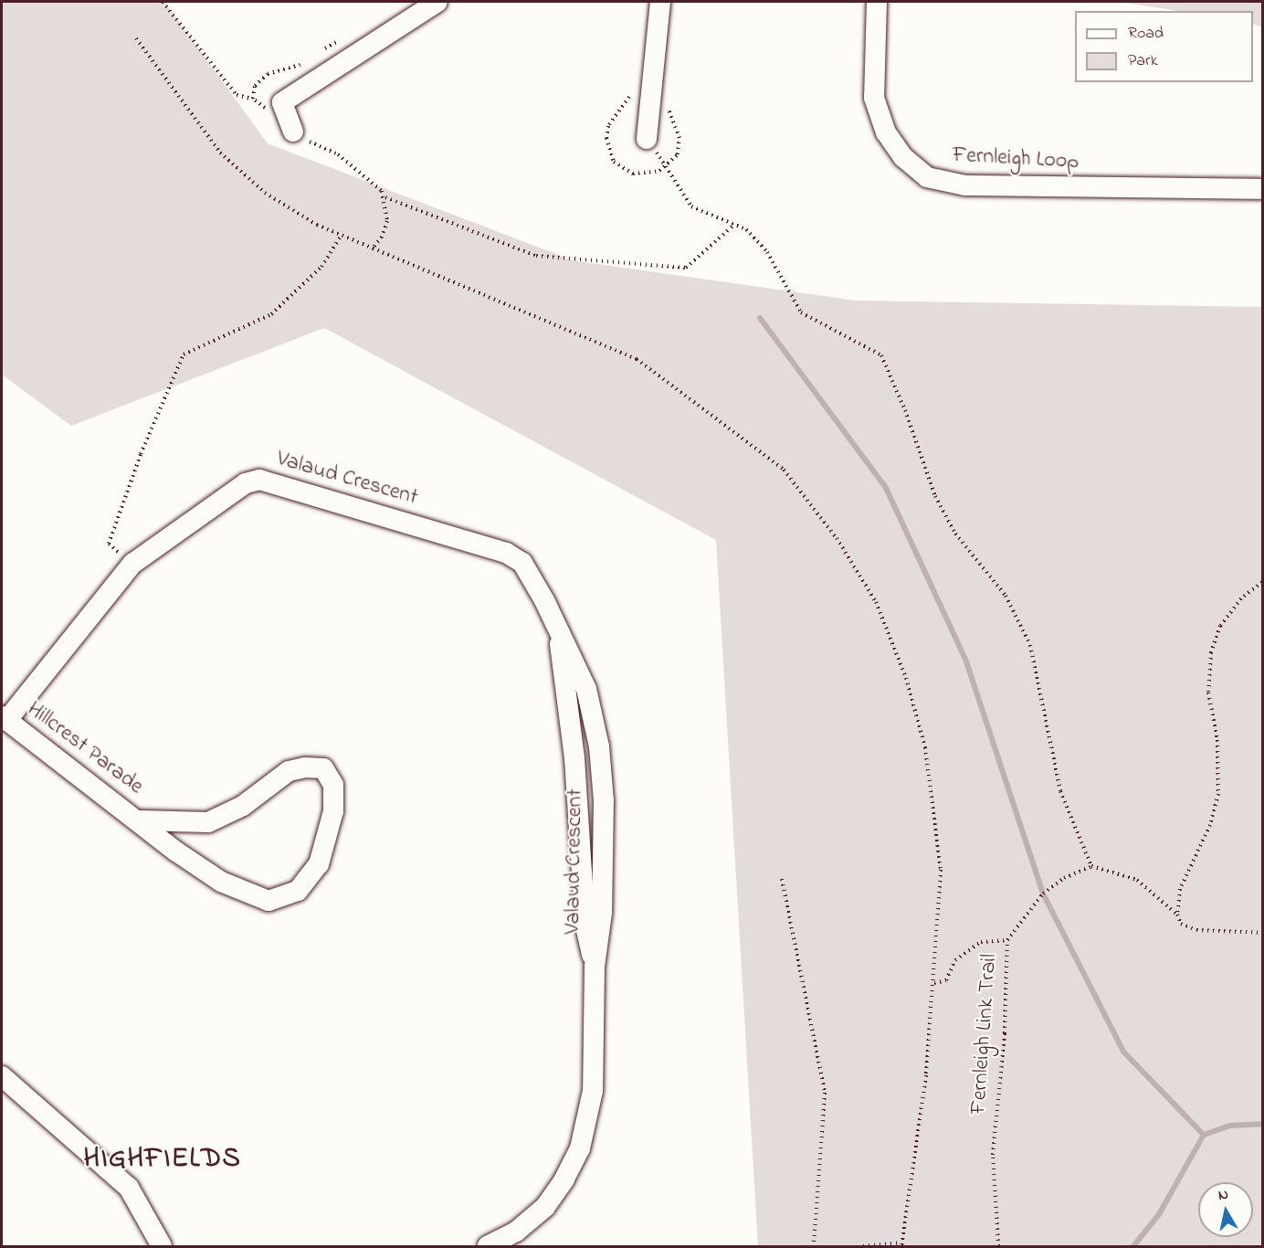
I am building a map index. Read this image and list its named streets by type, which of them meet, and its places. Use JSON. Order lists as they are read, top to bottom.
{
  "streets": {
    "street": ["Fernleigh Loop", "Valaud Crescent", "Hillcrest Parade"],
    "path": ["Fernleigh Link Trail"]
  },
  "crossings": [
    ["Valaud Crescent", "Hillcrest Parade"]
  ],
  "districts": ["HIGHFIELDS"],
  "legend": ["Road", "Park"],
  "north": "top"
}
